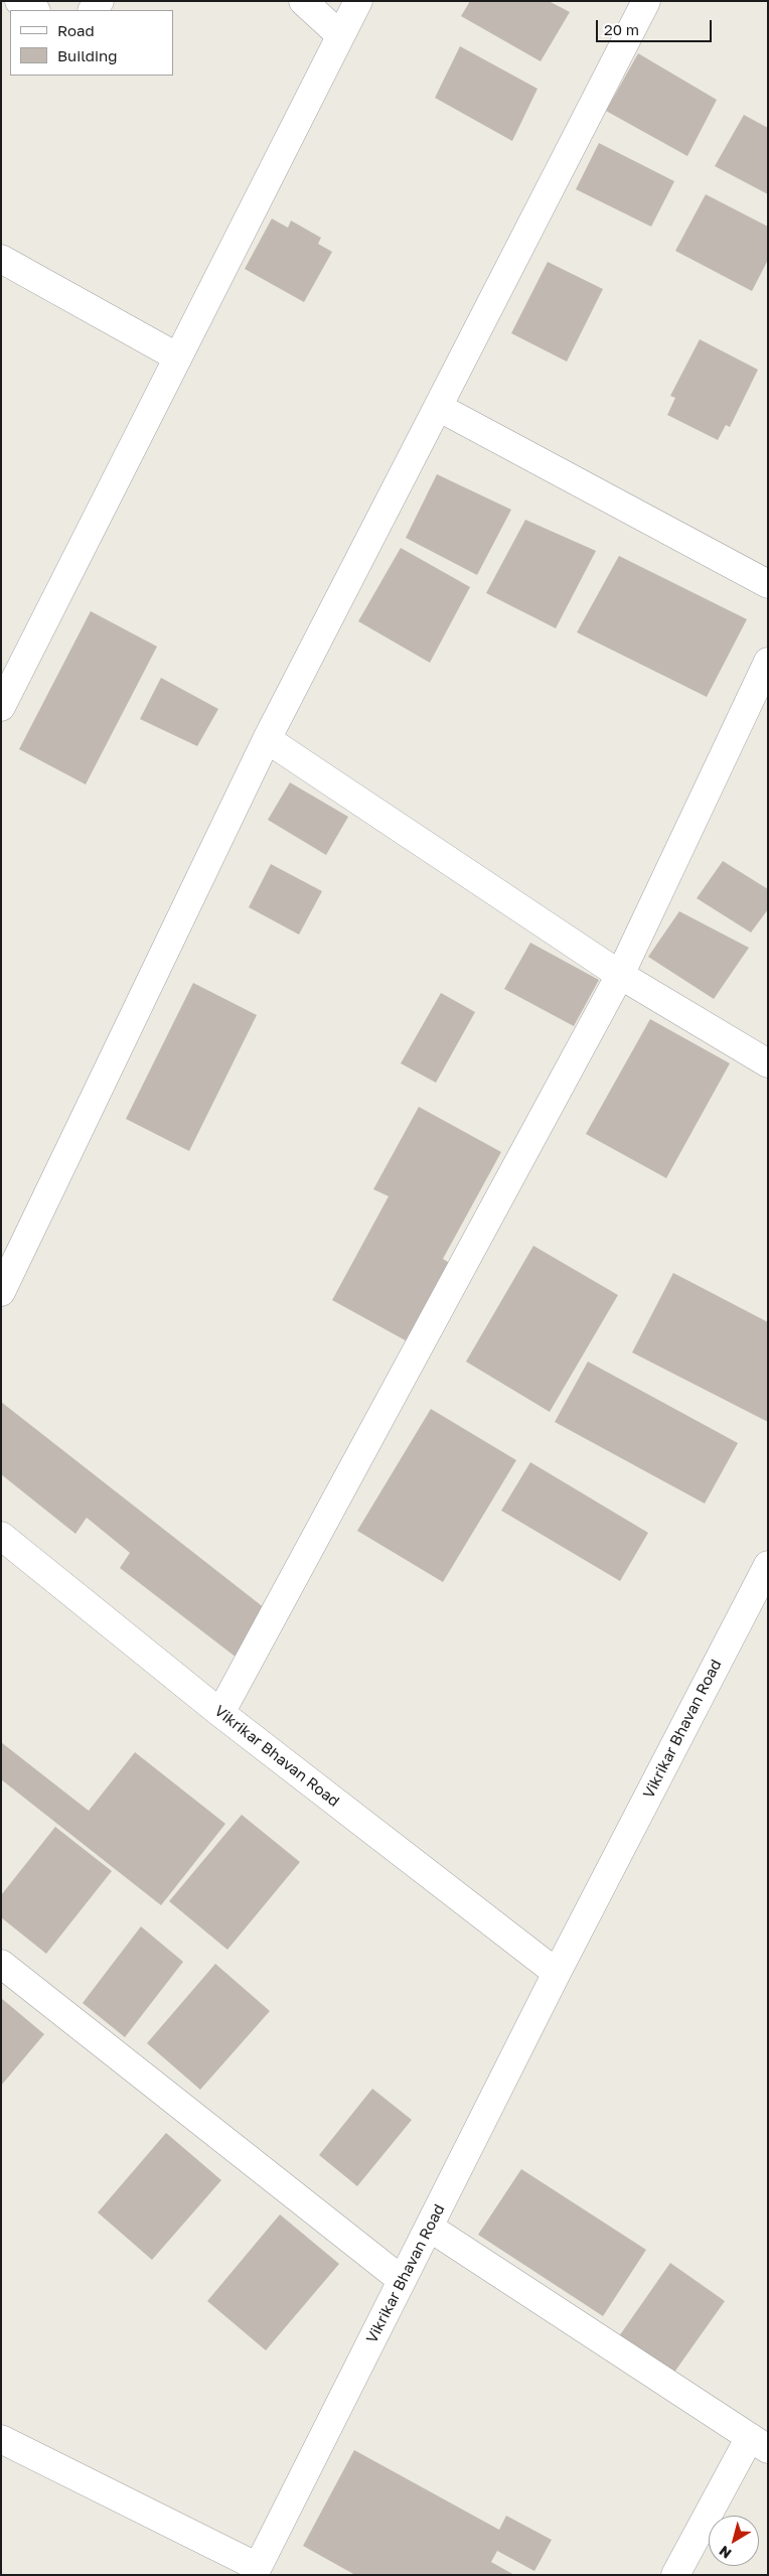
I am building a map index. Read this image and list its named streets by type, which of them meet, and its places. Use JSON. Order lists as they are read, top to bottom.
{
  "streets": {
    "street": ["Vikrikar Bhavan Road"]
  },
  "legend": ["Road", "Building"],
  "scale_bar": "20 m",
  "north": "bottom left"
}
